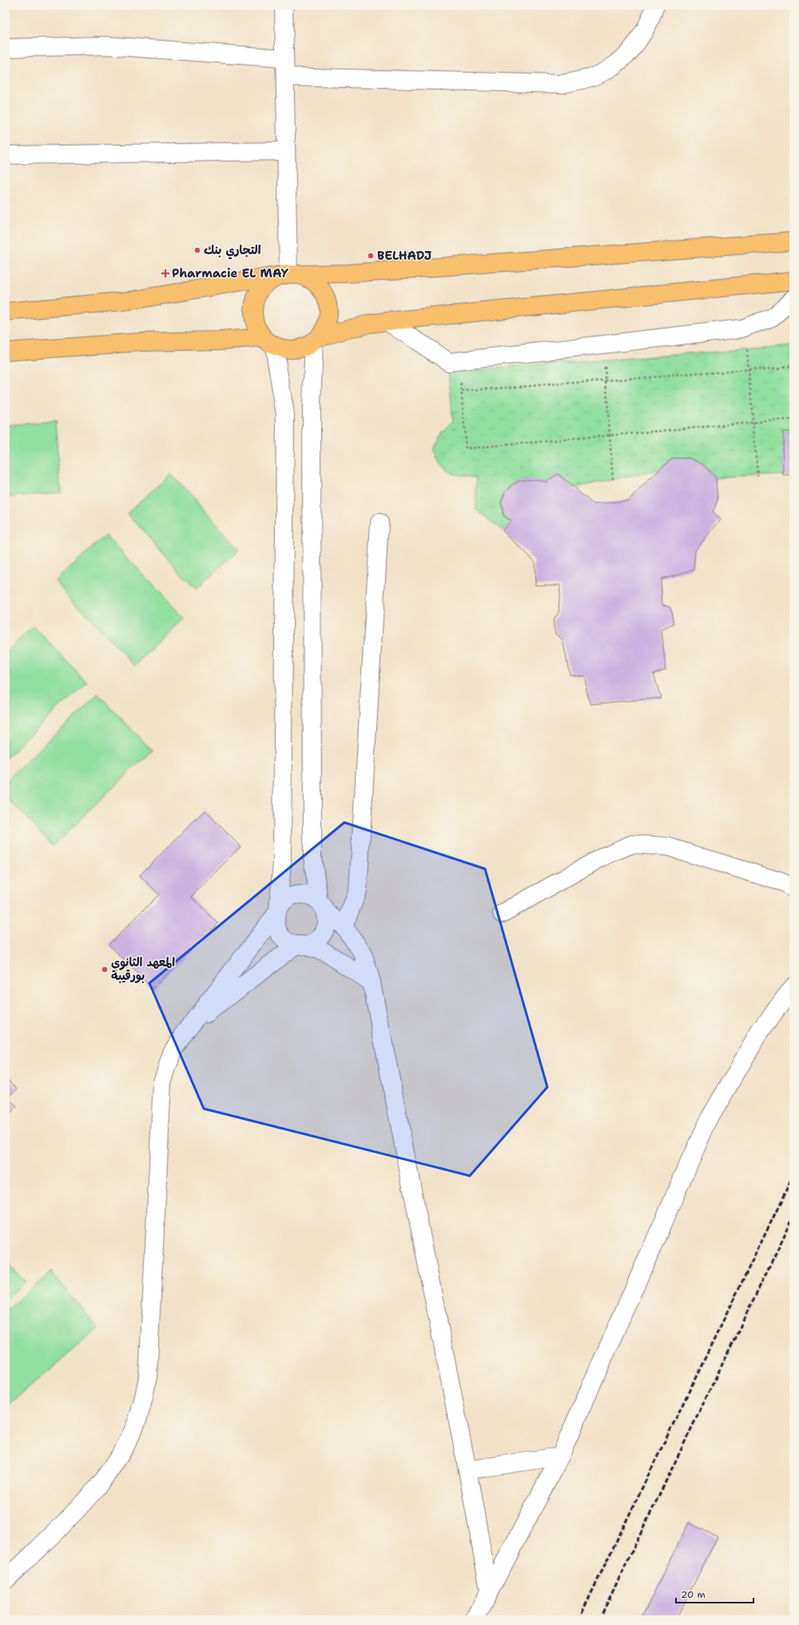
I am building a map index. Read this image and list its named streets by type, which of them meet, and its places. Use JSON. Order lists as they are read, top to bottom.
{
  "places": {
    "other": ["التجاري بنك", "BELHADJ", "المعهد الثانوي بورقيبة"],
    "health": ["Pharmacie EL MAY"]
  },
  "scale_bar": "20 m"
}
